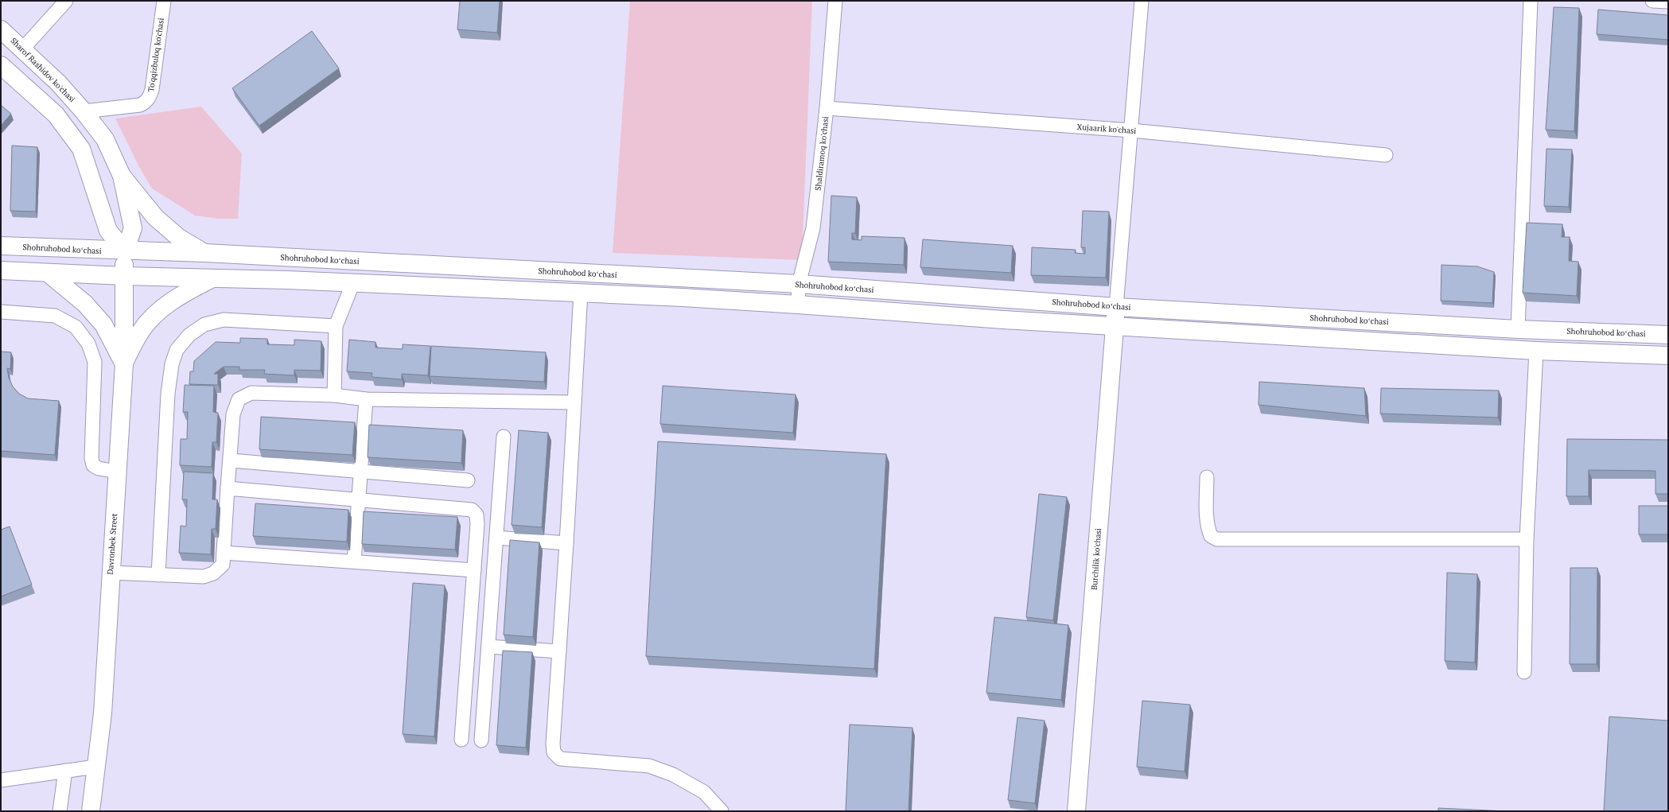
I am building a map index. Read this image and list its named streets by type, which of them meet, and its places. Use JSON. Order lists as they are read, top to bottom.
{
  "streets": {
    "main road": [
      "Sharof Rashidov ko'chasi",
      "Shohruhobod koʻchasi",
      "Davronbek Street",
      "Burchilik ko'chasi"
    ],
    "street": ["To'qqizbuloq ko'chasi", "Xujaarik ko'chasi", "Shaldiramoq ko'chasi"]
  },
  "crossings": [
    ["To'qqizbuloq ko'chasi", "Sharof Rashidov ko'chasi"],
    ["Sharof Rashidov ko'chasi", "Shohruhobod koʻchasi"],
    ["Sharof Rashidov ko'chasi", "Davronbek Street"],
    ["Xujaarik ko'chasi", "Shaldiramoq ko'chasi"],
    ["Shaldiramoq ko'chasi", "Shohruhobod koʻchasi"],
    ["Shohruhobod koʻchasi", "Davronbek Street"],
    ["Shohruhobod koʻchasi", "Burchilik ko'chasi"]
  ]
}
